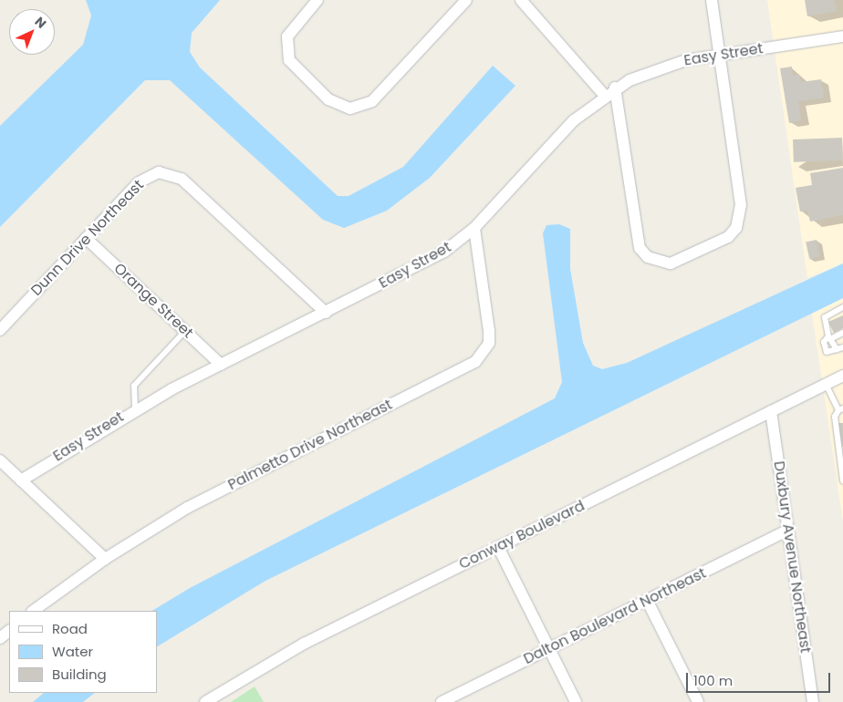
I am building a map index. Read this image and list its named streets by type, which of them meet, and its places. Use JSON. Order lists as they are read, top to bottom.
{
  "streets": {
    "street": [
      "Easy Street",
      "Dunn Drive Northeast",
      "Orange Street",
      "Palmetto Drive Northeast",
      "Conway Boulevard",
      "Duxbury Avenue Northeast",
      "Dalton Boulevard Northeast"
    ]
  },
  "crossings": [
    ["Easy Street", "Dunn Drive Northeast"],
    ["Easy Street", "Orange Street"],
    ["Easy Street", "Palmetto Drive Northeast"],
    ["Dunn Drive Northeast", "Orange Street"],
    ["Conway Boulevard", "Duxbury Avenue Northeast"],
    ["Duxbury Avenue Northeast", "Dalton Boulevard Northeast"]
  ],
  "legend": ["Road", "Water", "Building"],
  "scale_bar": "100 m",
  "north": "top right"
}
